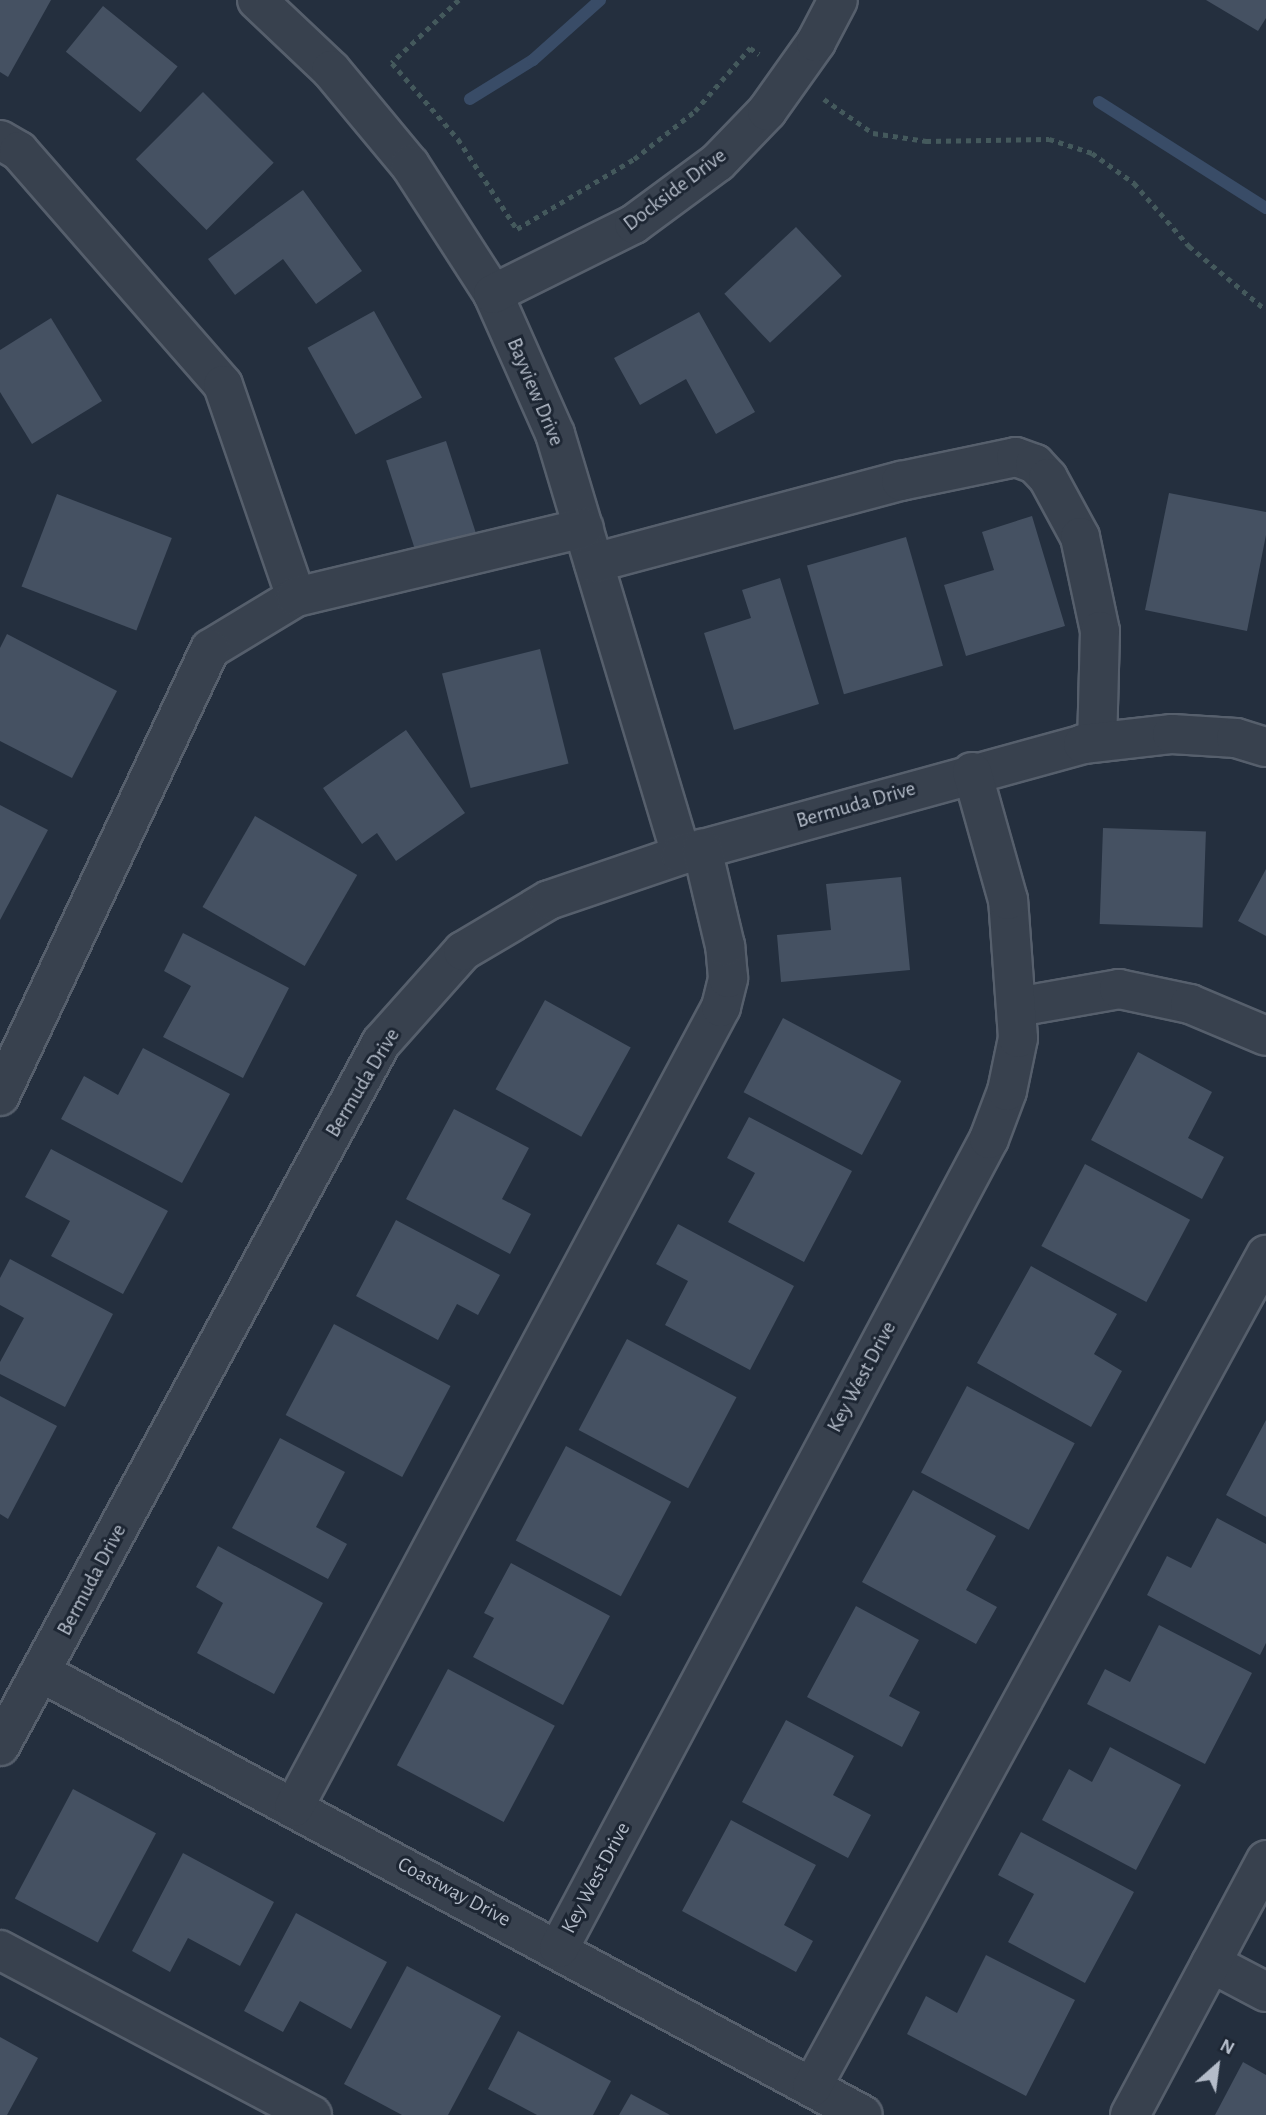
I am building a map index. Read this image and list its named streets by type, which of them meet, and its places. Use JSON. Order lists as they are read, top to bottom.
{
  "streets": {
    "street": [
      "Dockside Drive",
      "Bayview Drive",
      "Bermuda Drive",
      "Key West Drive",
      "Coastway Drive"
    ]
  },
  "crossings": [
    ["Dockside Drive", "Bayview Drive"],
    ["Bayview Drive", "Bermuda Drive"],
    ["Bayview Drive", "Coastway Drive"],
    ["Bermuda Drive", "Key West Drive"],
    ["Bermuda Drive", "Coastway Drive"],
    ["Key West Drive", "Coastway Drive"]
  ],
  "north": "top right"
}
